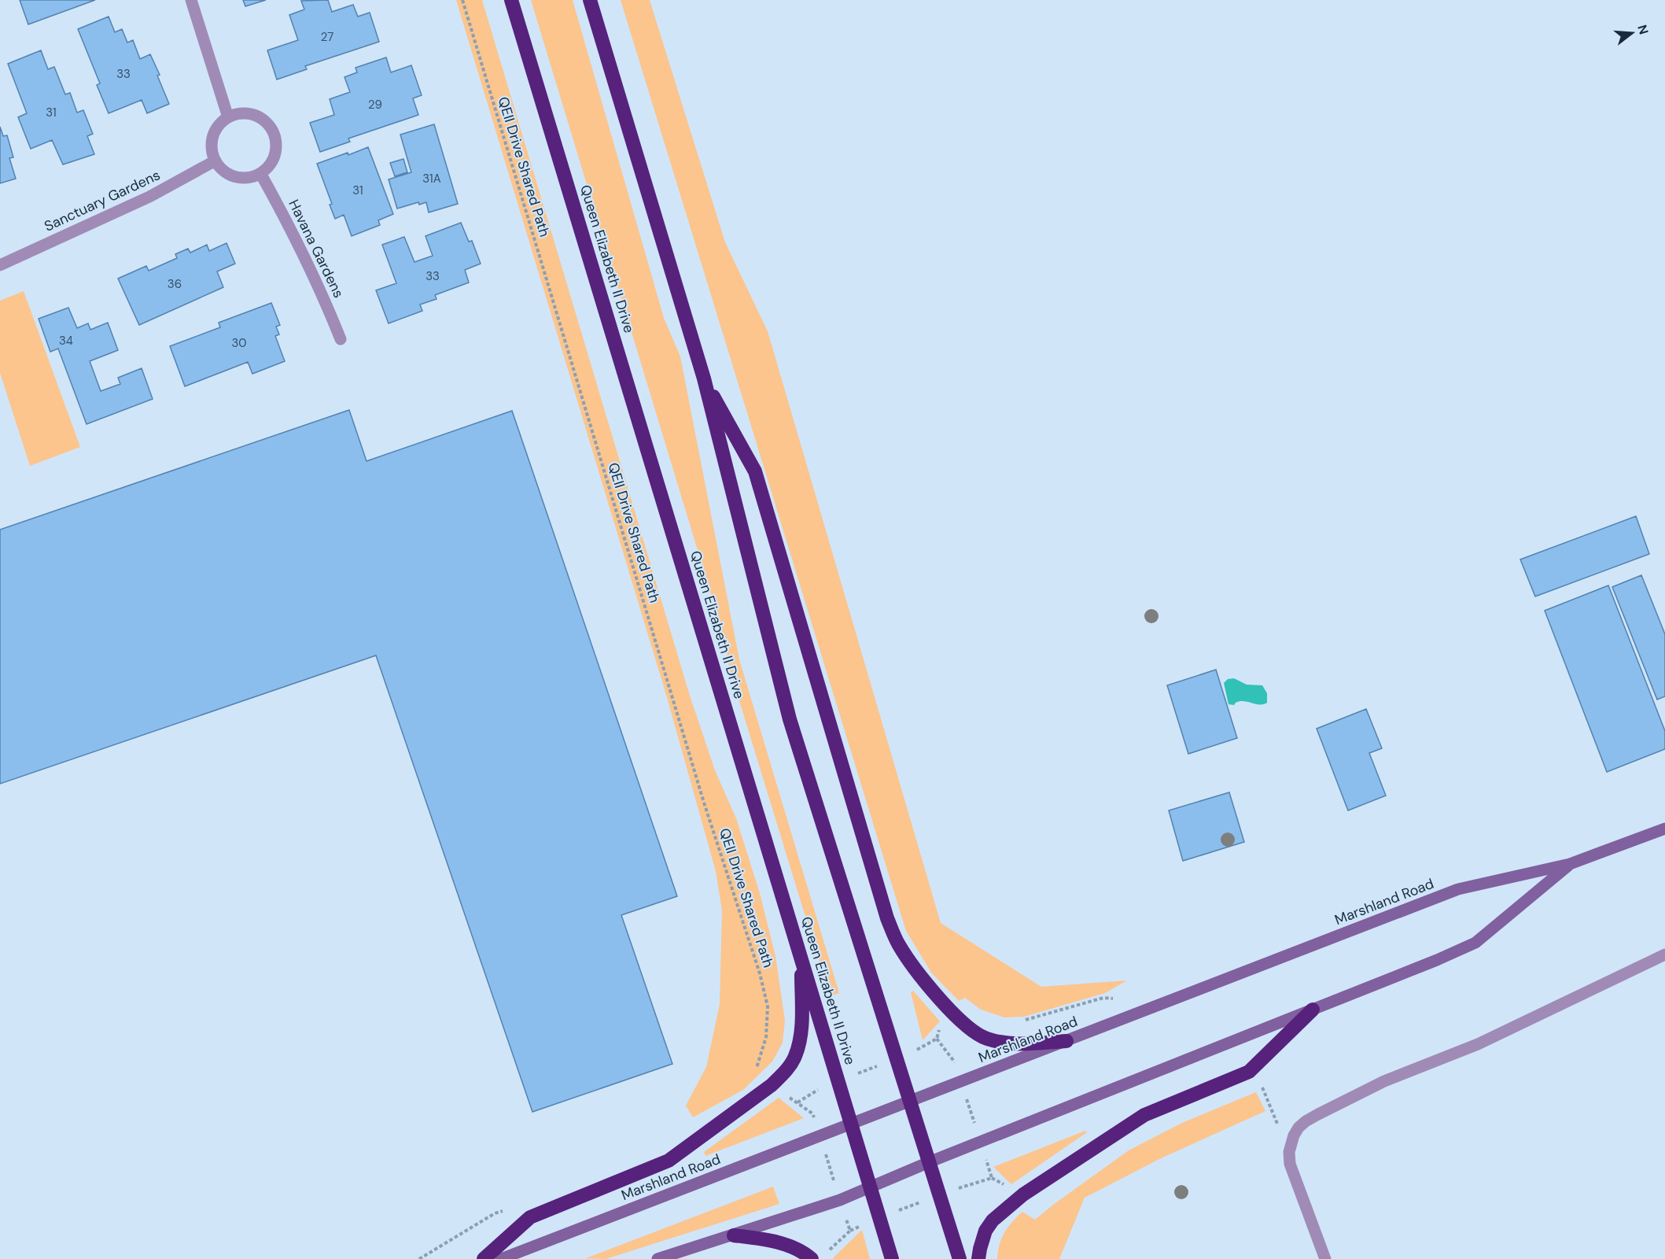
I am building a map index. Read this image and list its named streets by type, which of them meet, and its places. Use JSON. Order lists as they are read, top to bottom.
{
  "streets": {
    "highway": ["Queen Elizabeth II Drive"],
    "main road": ["Marshland Road"],
    "street": ["Sanctuary Gardens", "Havana Gardens"],
    "path": ["QEII Drive Shared Path"]
  },
  "crossings": [
    ["Sanctuary Gardens", "Havana Gardens"],
    ["Queen Elizabeth II Drive", "Marshland Road"]
  ],
  "house_numbers": [
    "27",
    "33",
    "29",
    "31",
    "31A",
    "31",
    "33",
    "36",
    "34",
    "30"
  ],
  "north": "right"
}
